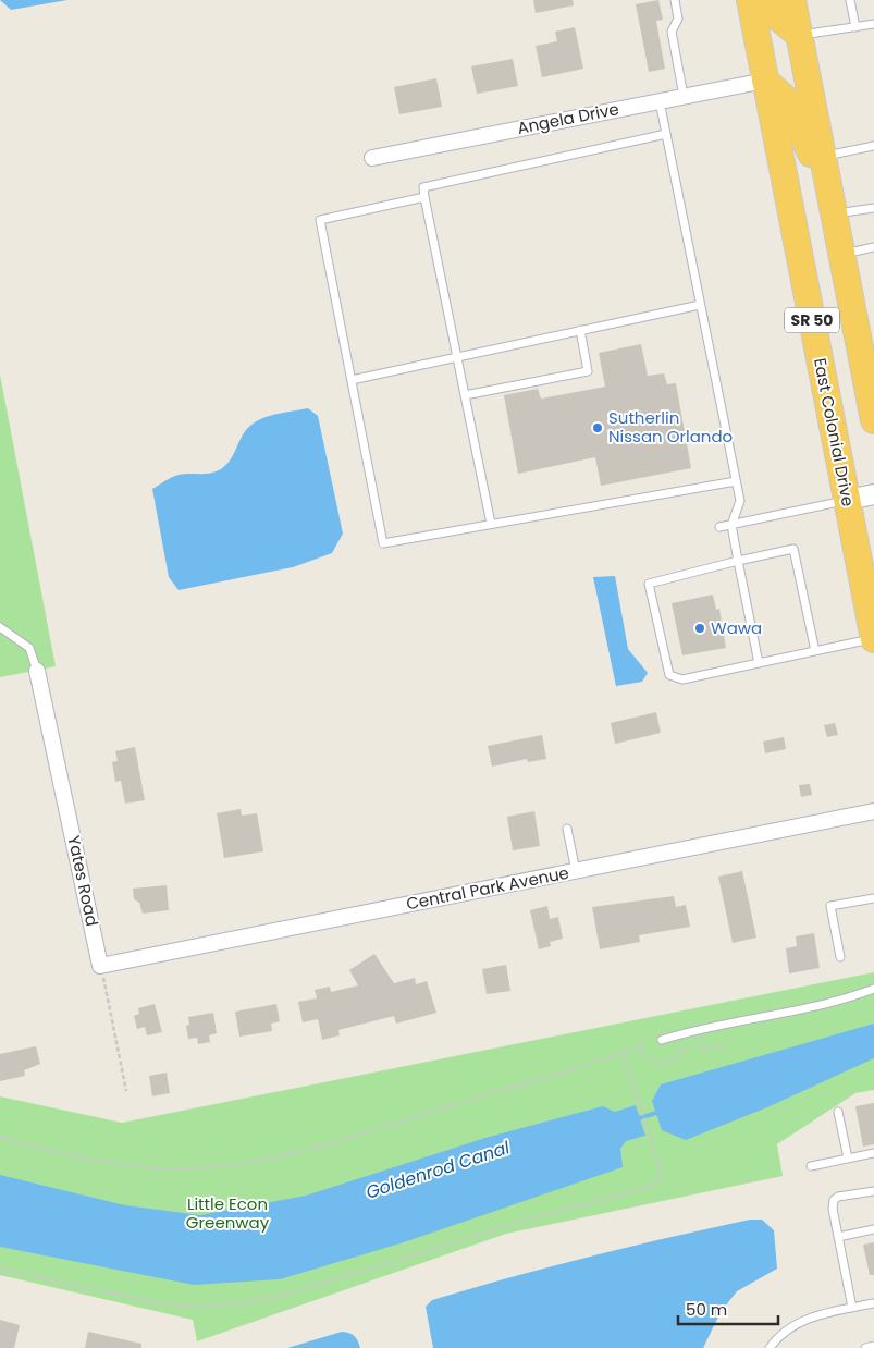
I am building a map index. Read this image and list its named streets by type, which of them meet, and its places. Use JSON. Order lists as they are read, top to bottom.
{
  "streets": {
    "highway": ["SR 50", "East Colonial Drive"],
    "street": ["Angela Drive", "Yates Road", "Central Park Avenue"]
  },
  "crossings": [
    ["Angela Drive", "East Colonial Drive"],
    ["Yates Road", "Central Park Avenue"]
  ],
  "water": ["Goldenrod Canal"],
  "parks": ["Little Econ Greenway"],
  "places": ["Sutherlin Nissan Orlando", "Wawa"],
  "scale_bar": "50 m"
}
